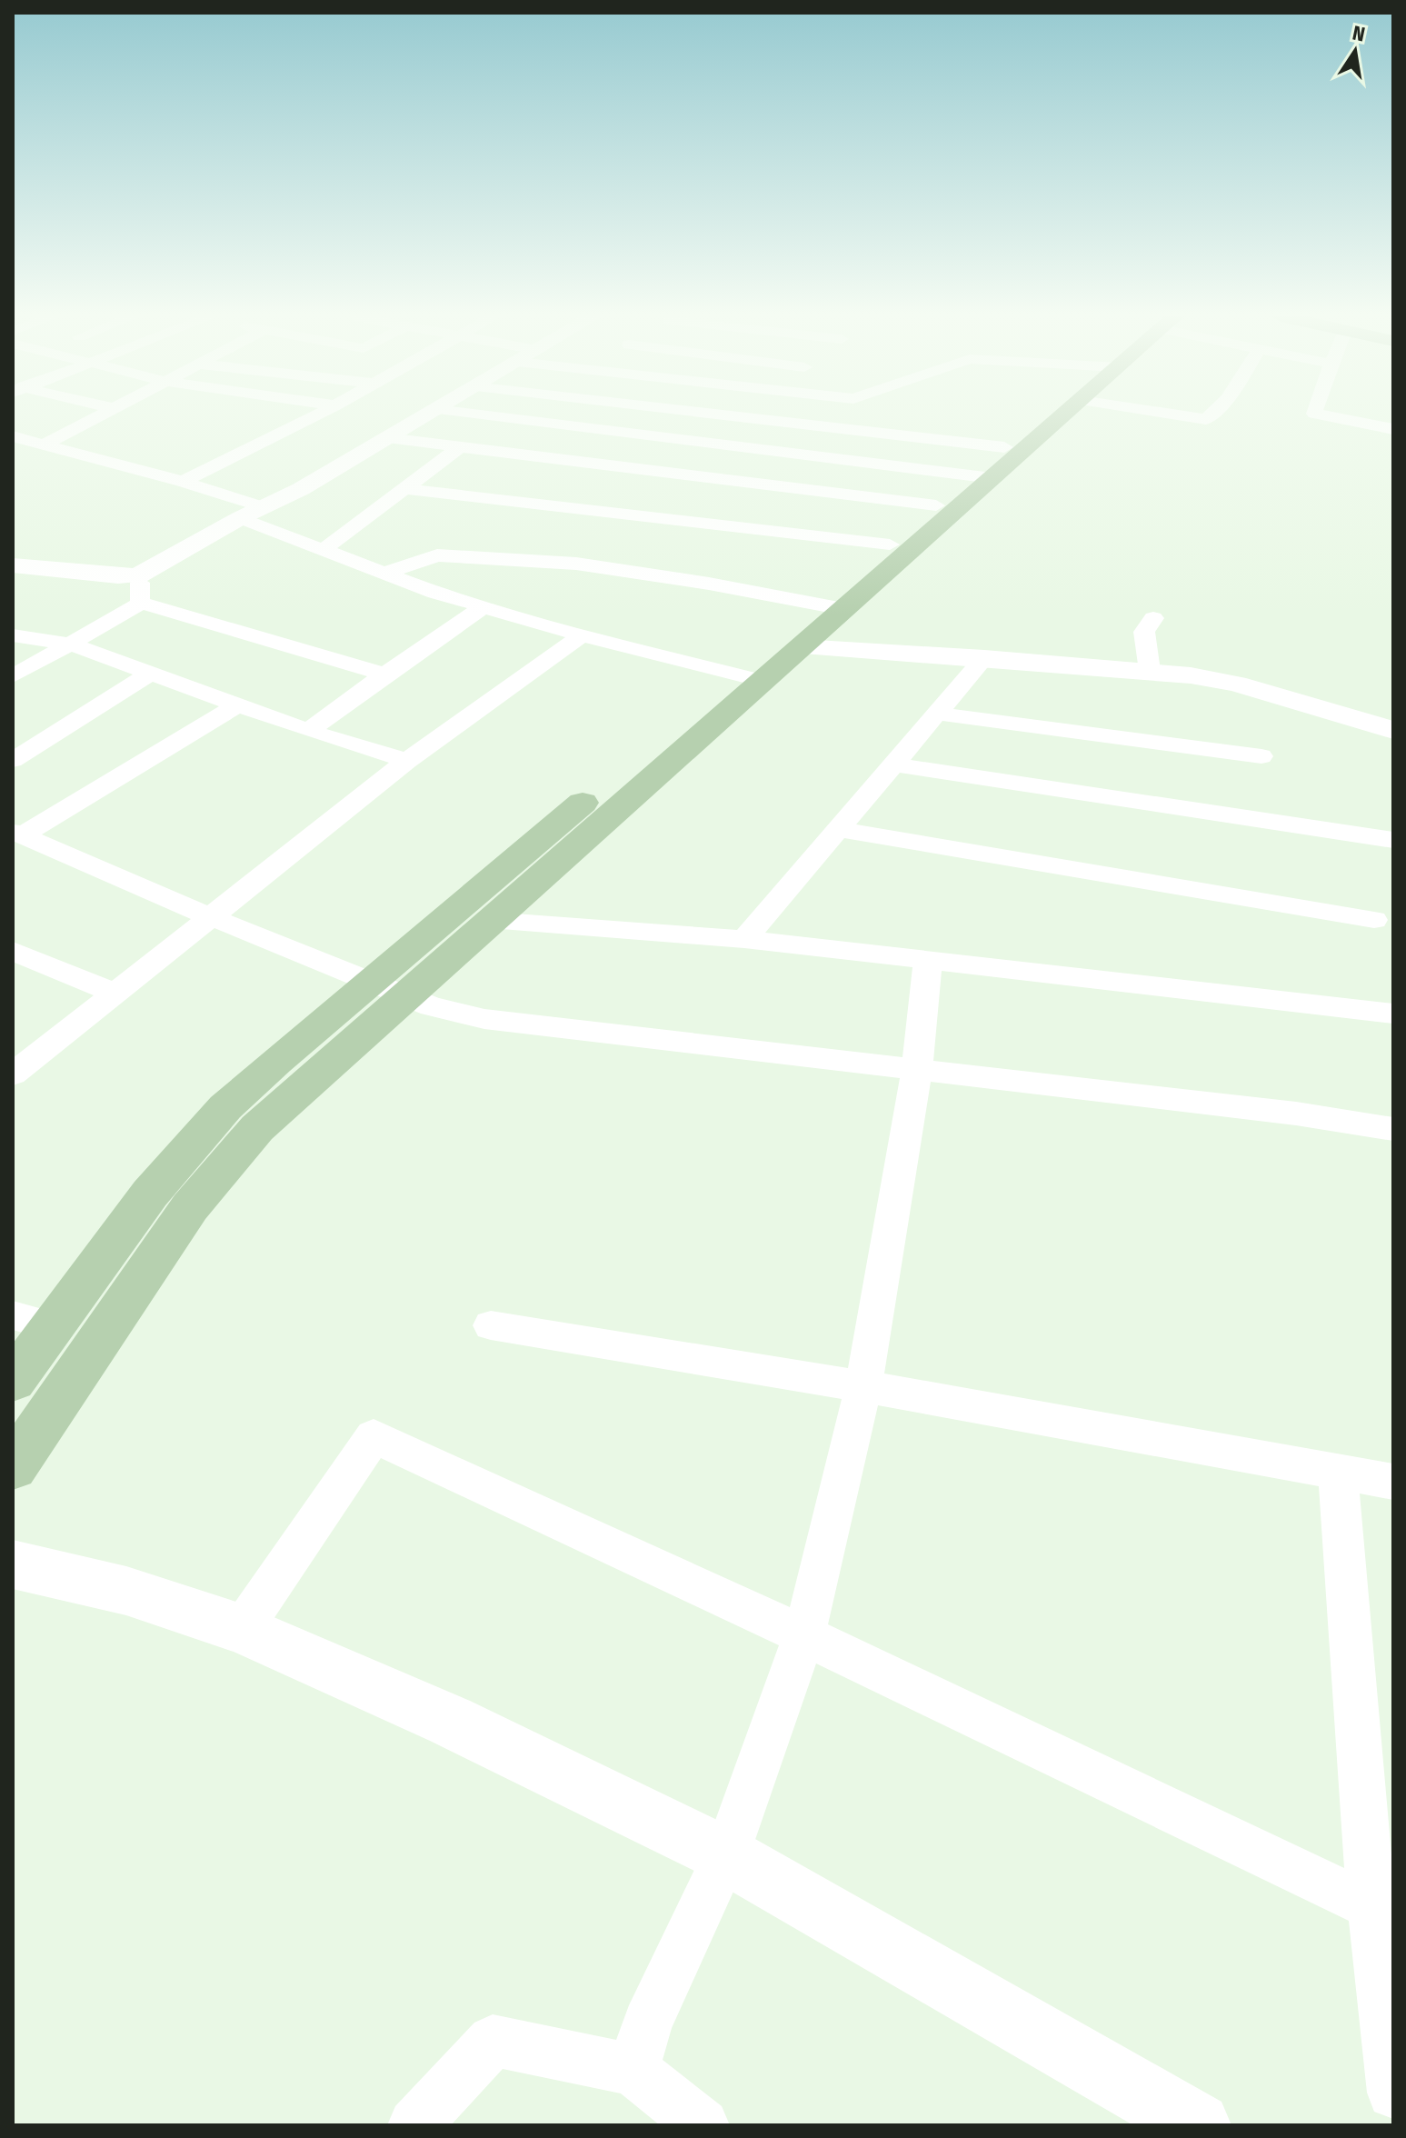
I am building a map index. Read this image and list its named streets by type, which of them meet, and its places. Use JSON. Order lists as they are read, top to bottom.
{
  "north": "top"
}
